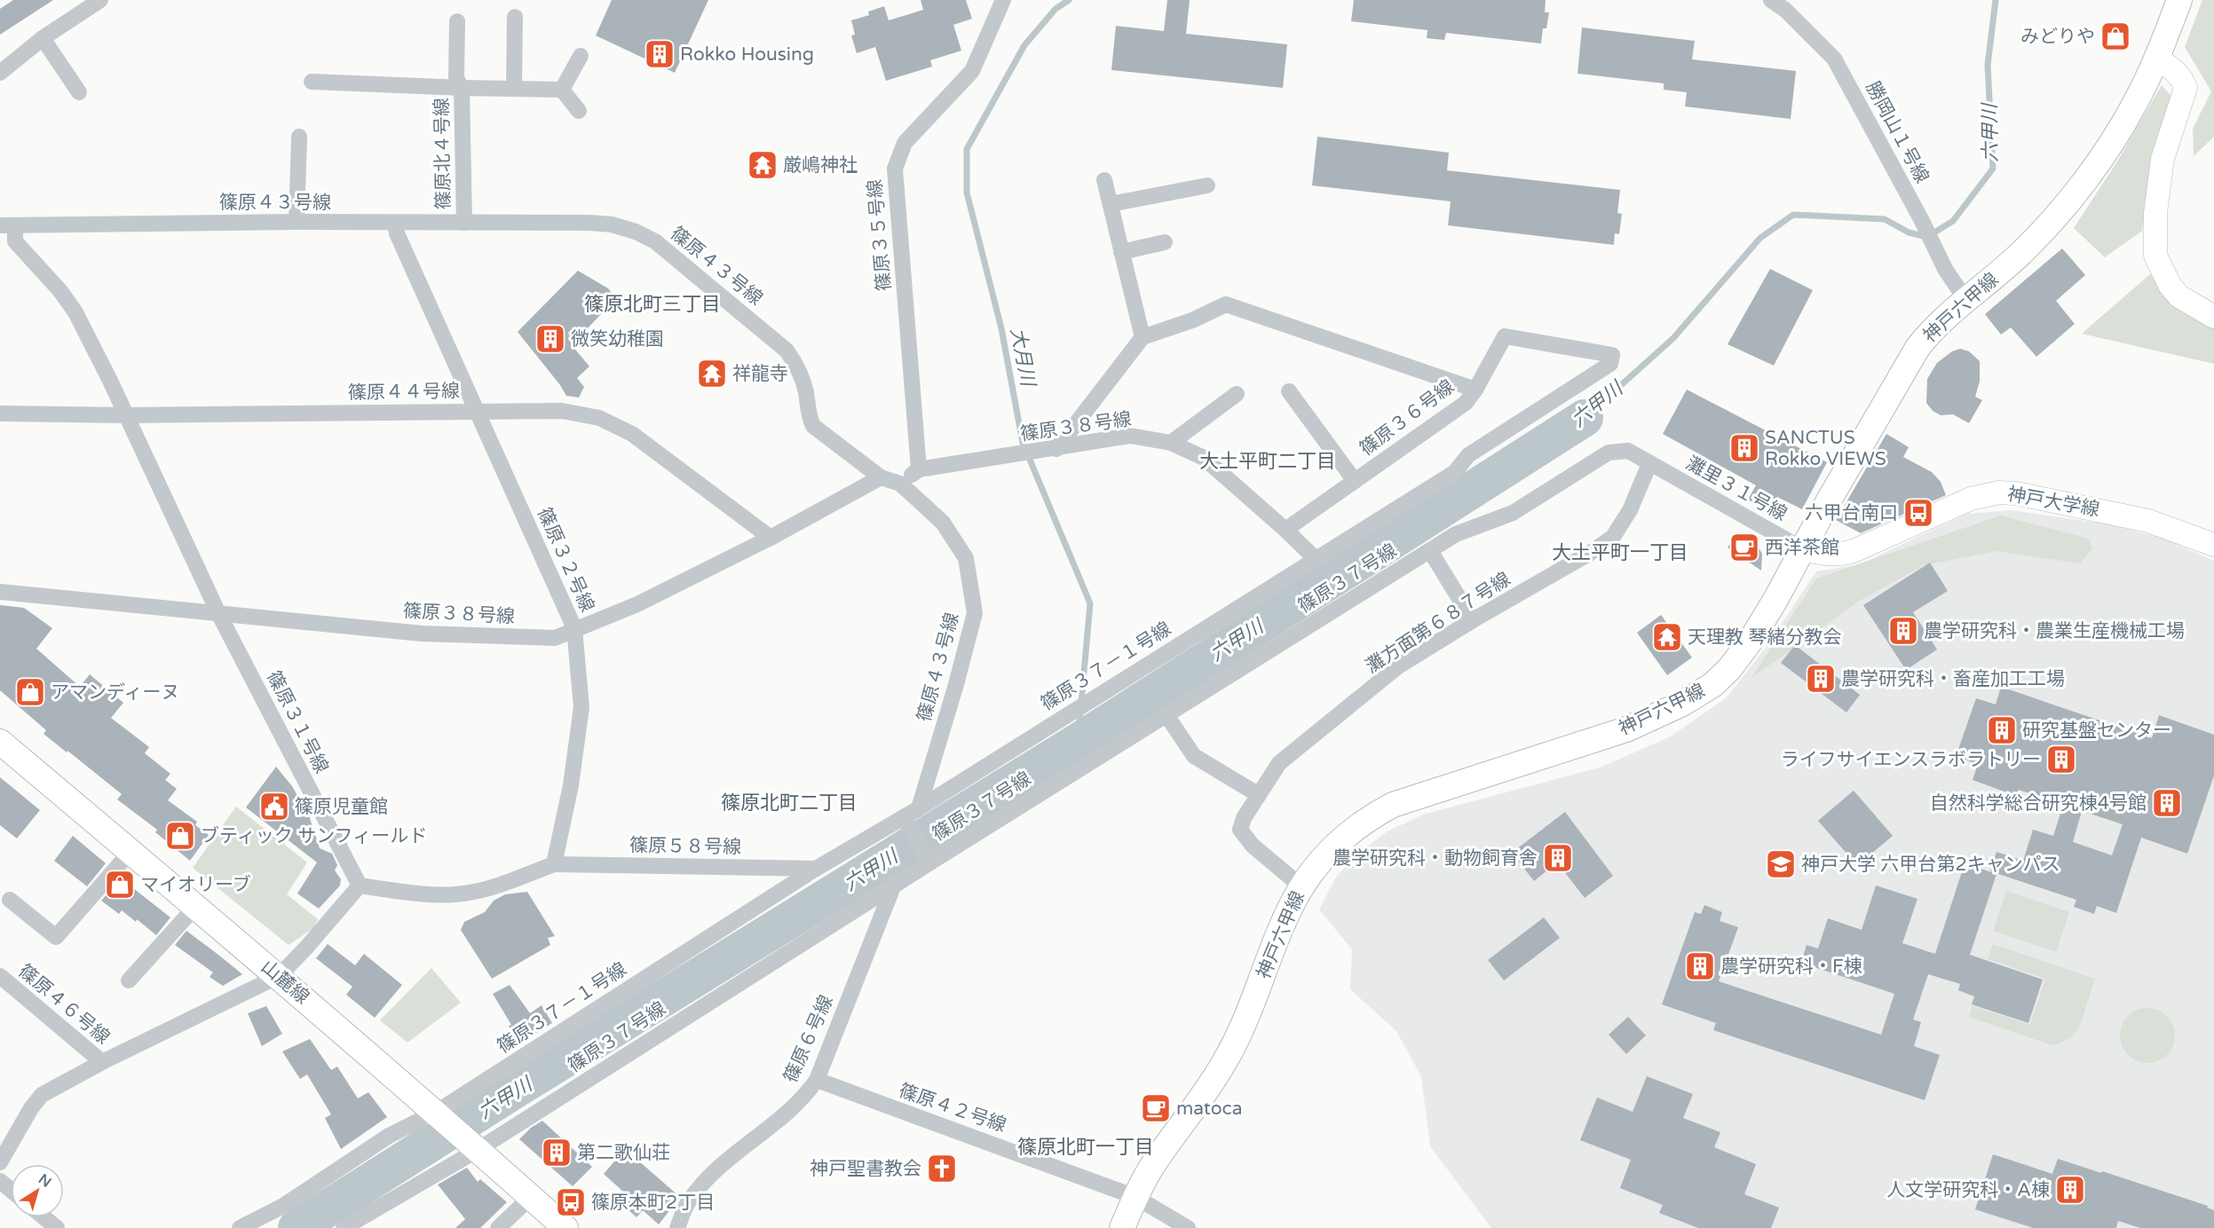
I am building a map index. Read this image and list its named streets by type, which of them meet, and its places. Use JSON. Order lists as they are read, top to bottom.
{
  "streets": {
    "main road": ["神戸六甲線", "山麓線"],
    "street": [
      "勝岡山１号線",
      "篠原北４号線",
      "篠原４３号線",
      "篠原３５号線",
      "篠原４４号線",
      "篠原３６号線",
      "篠原３８号線",
      "灘里３１号線",
      "神戸大学線",
      "篠原３２号線",
      "篠原３７号線",
      "灘方面第６８７号線",
      "篠原３７－１号線",
      "篠原３１号線",
      "篠原５８号線",
      "篠原４６号線",
      "篠原６号線",
      "篠原４２号線"
    ]
  },
  "crossings": [
    ["勝岡山１号線", "神戸六甲線"],
    ["篠原北４号線", "篠原４３号線"],
    ["篠原４３号線", "篠原３８号線"],
    ["篠原４３号線", "篠原３２号線"],
    ["篠原４３号線", "篠原３７－１号線"],
    ["篠原４３号線", "篠原３１号線"],
    ["篠原３５号線", "篠原３８号線"],
    ["神戸六甲線", "灘里３１号線"],
    ["神戸六甲線", "神戸大学線"],
    ["神戸六甲線", "灘方面第６８７号線"],
    ["神戸六甲線", "篠原４２号線"],
    ["篠原４４号線", "篠原３８号線"],
    ["篠原４４号線", "篠原３２号線"],
    ["篠原４４号線", "篠原３１号線"],
    ["篠原３６号線", "篠原３８号線"],
    ["篠原３６号線", "篠原３７－１号線"],
    ["篠原３８号線", "篠原３２号線"],
    ["篠原３８号線", "篠原３７－１号線"],
    ["篠原３８号線", "篠原３１号線"],
    ["灘里３１号線", "神戸大学線"],
    ["灘里３１号線", "篠原３７号線"],
    ["灘里３１号線", "灘方面第６８７号線"],
    ["篠原３２号線", "篠原５８号線"],
    ["篠原３７号線", "灘方面第６８７号線"],
    ["篠原３７号線", "山麓線"],
    ["篠原３７号線", "篠原６号線"],
    ["篠原３７－１号線", "篠原５８号線"],
    ["篠原３７－１号線", "山麓線"],
    ["篠原６号線", "篠原４２号線"]
  ],
  "districts": [
    "篠原北町三丁目",
    "大土平町二丁目",
    "大土平町一丁目",
    "篠原北町二丁目",
    "篠原北町一丁目"
  ],
  "water": ["六甲川", "大月川"],
  "places": {
    "shop": [
      "みどりや",
      "アマンディーヌ",
      "ブティック サンフィールド",
      "マイオリーブ"
    ],
    "building": [
      "Rokko Housing",
      "微笑幼稚園",
      "SANCTUS Rokko VIEWS",
      "農学研究科・農業生産機械工場",
      "農学研究科・畜産加工工場",
      "研究基盤センター",
      "ライフサイエンスラボラトリー",
      "自然科学総合研究棟4号館",
      "農学研究科・動物飼育舎",
      "農学研究科・F棟",
      "第二歌仙荘",
      "人文学研究科・A棟"
    ],
    "temple": ["厳嶋神社", "祥龍寺", "天理教 琴緒分教会"],
    "bus stop": ["六甲台南口", "篠原本町2丁目"],
    "cafe": ["西洋茶館", "matoca"],
    "public building": ["篠原児童館"],
    "school or university": ["神戸大学 六甲台第2キャンパス"],
    "church": ["神戸聖書教会"]
  },
  "north": "top right"
}
